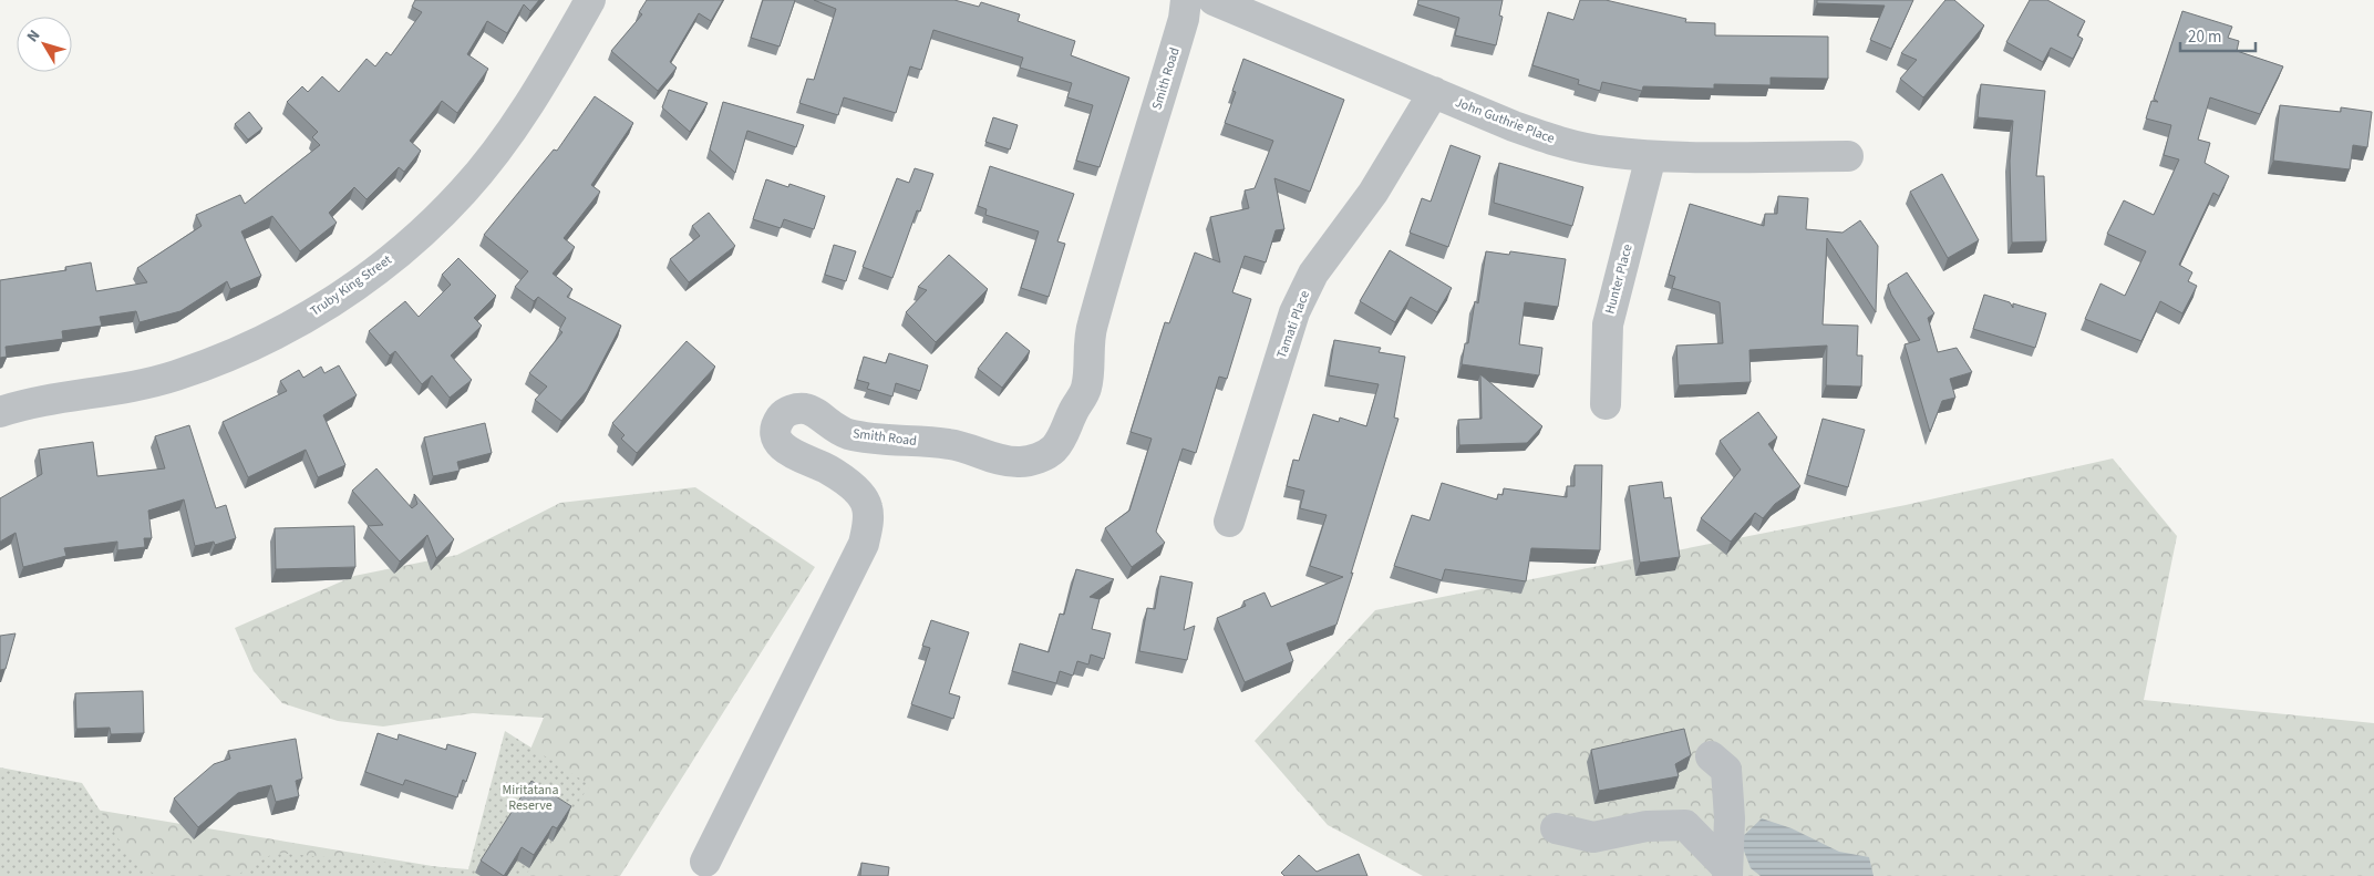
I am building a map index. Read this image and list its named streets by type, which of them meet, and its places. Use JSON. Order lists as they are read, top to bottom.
{
  "streets": {
    "street": [
      "Smith Road",
      "John Guthrie Place",
      "Hunter Place",
      "Truby King Street",
      "Tamati Place"
    ]
  },
  "crossings": [
    ["John Guthrie Place", "Hunter Place"],
    ["John Guthrie Place", "Tamati Place"]
  ],
  "parks": ["Miritatana Reserve"],
  "scale_bar": "20 m",
  "north": "top left"
}
